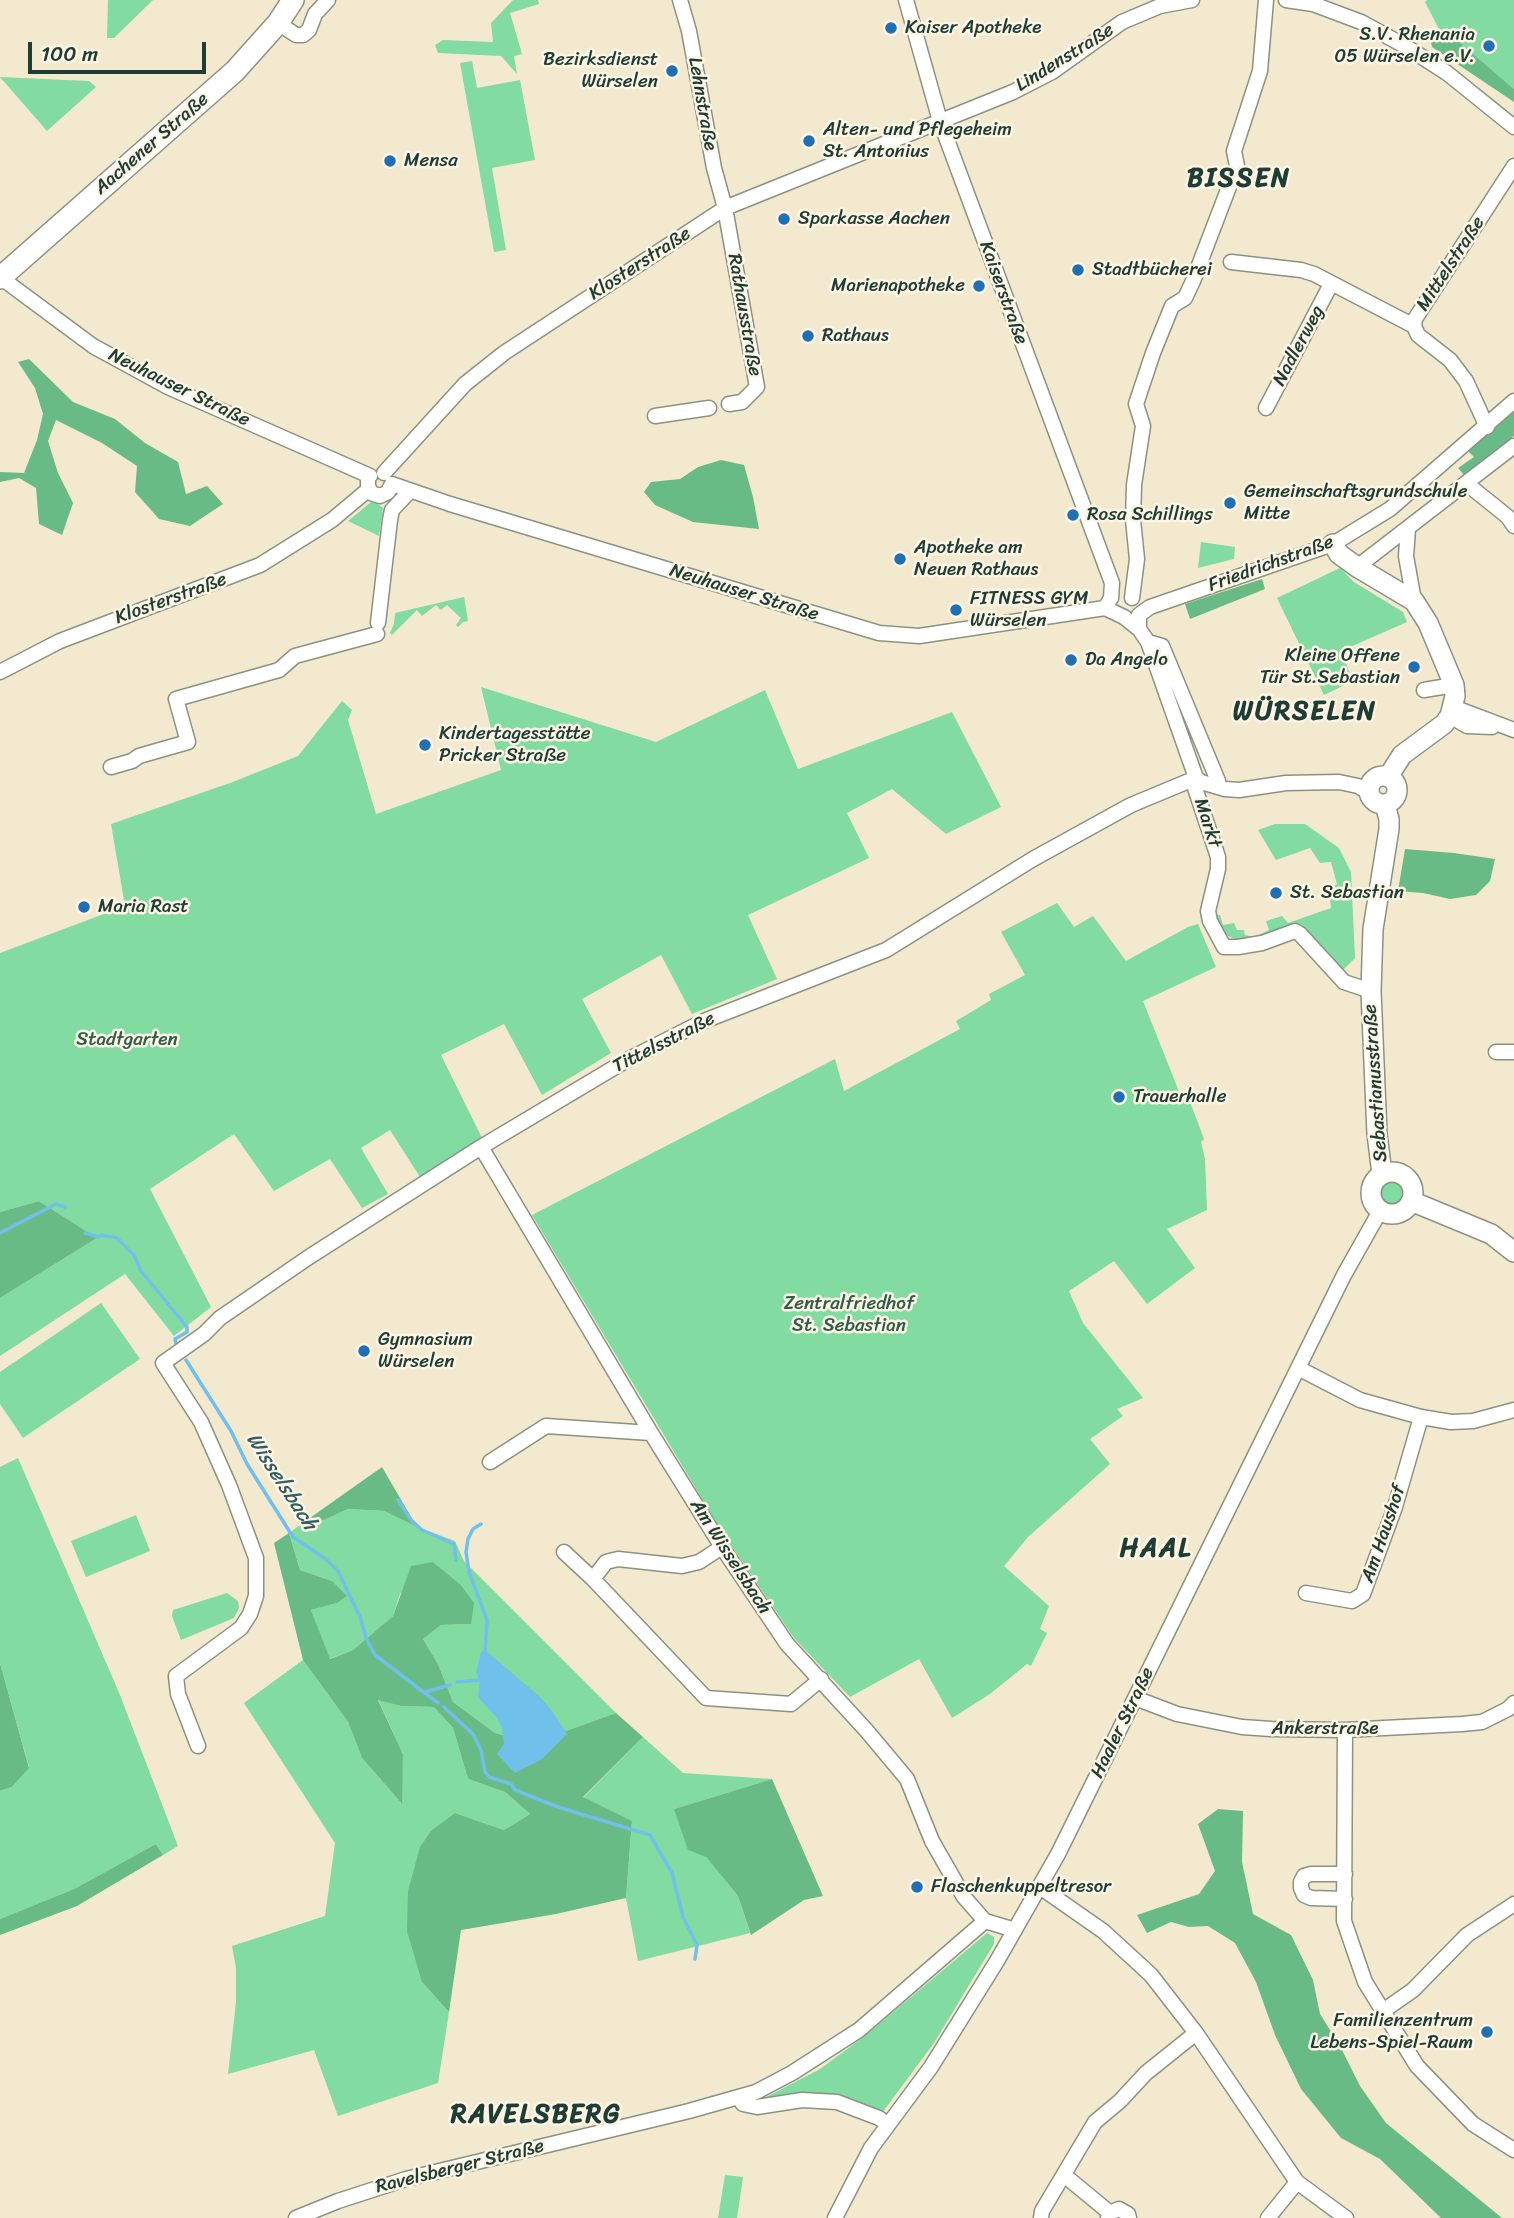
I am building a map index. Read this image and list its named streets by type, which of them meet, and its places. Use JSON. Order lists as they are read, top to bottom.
{
  "streets": {
    "main road": ["Aachener Straße"],
    "street": [
      "Lindenstraße",
      "Lehnstraße",
      "Klosterstraße",
      "Mittelstraße",
      "Kaiserstraße",
      "Rathausstraße",
      "Nadlerweg",
      "Neuhauser Straße",
      "Friedrichstraße",
      "Markt",
      "Tittelsstraße",
      "Sebastianusstraße",
      "Am Haushof",
      "Am Wisselsbach",
      "Haaler Straße",
      "Ankerstraße",
      "Ravelsberger Straße"
    ]
  },
  "crossings": [
    ["Lindenstraße", "Klosterstraße"],
    ["Lindenstraße", "Kaiserstraße"],
    ["Lehnstraße", "Klosterstraße"],
    ["Lehnstraße", "Rathausstraße"],
    ["Aachener Straße", "Neuhauser Straße"],
    ["Klosterstraße", "Kaiserstraße"],
    ["Klosterstraße", "Rathausstraße"],
    ["Klosterstraße", "Neuhauser Straße"],
    ["Mittelstraße", "Nadlerweg"],
    ["Mittelstraße", "Friedrichstraße"],
    ["Neuhauser Straße", "Markt"],
    ["Markt", "Tittelsstraße"],
    ["Markt", "Sebastianusstraße"],
    ["Tittelsstraße", "Am Wisselsbach"],
    ["Sebastianusstraße", "Haaler Straße"],
    ["Am Wisselsbach", "Ravelsberger Straße"],
    ["Haaler Straße", "Ankerstraße"]
  ],
  "districts": [
    "BISSEN",
    "WÜRSELEN",
    "HAAL",
    "RAVELSBERG"
  ],
  "water": ["Wisselsbach"],
  "parks": ["Stadtgarten", "Zentralfriedhof St. Sebastian"],
  "places": [
    "Kaiser Apotheke",
    "S.V. Rhenania 05 Würselen e.V.",
    "Bezirksdienst Würselen",
    "Alten- und Pflegeheim St. Antonius",
    "Mensa",
    "Sparkasse Aachen",
    "Stadtbücherei",
    "Marienapotheke",
    "Rathaus",
    "Gemeinschaftsgrundschule Mitte",
    "Rosa Schillings",
    "Apotheke am Neuen Rathaus",
    "FITNESS GYM Würselen",
    "Da Angelo",
    "Kleine Offene Tür St.Sebastian",
    "Kindertagesstätte Pricker Straße",
    "St. Sebastian",
    "Maria Rast",
    "Trauerhalle",
    "Gymnasium Würselen",
    "Flaschenkuppeltresor",
    "Familienzentrum Lebens-Spiel-Raum"
  ],
  "scale_bar": "100 m"
}
